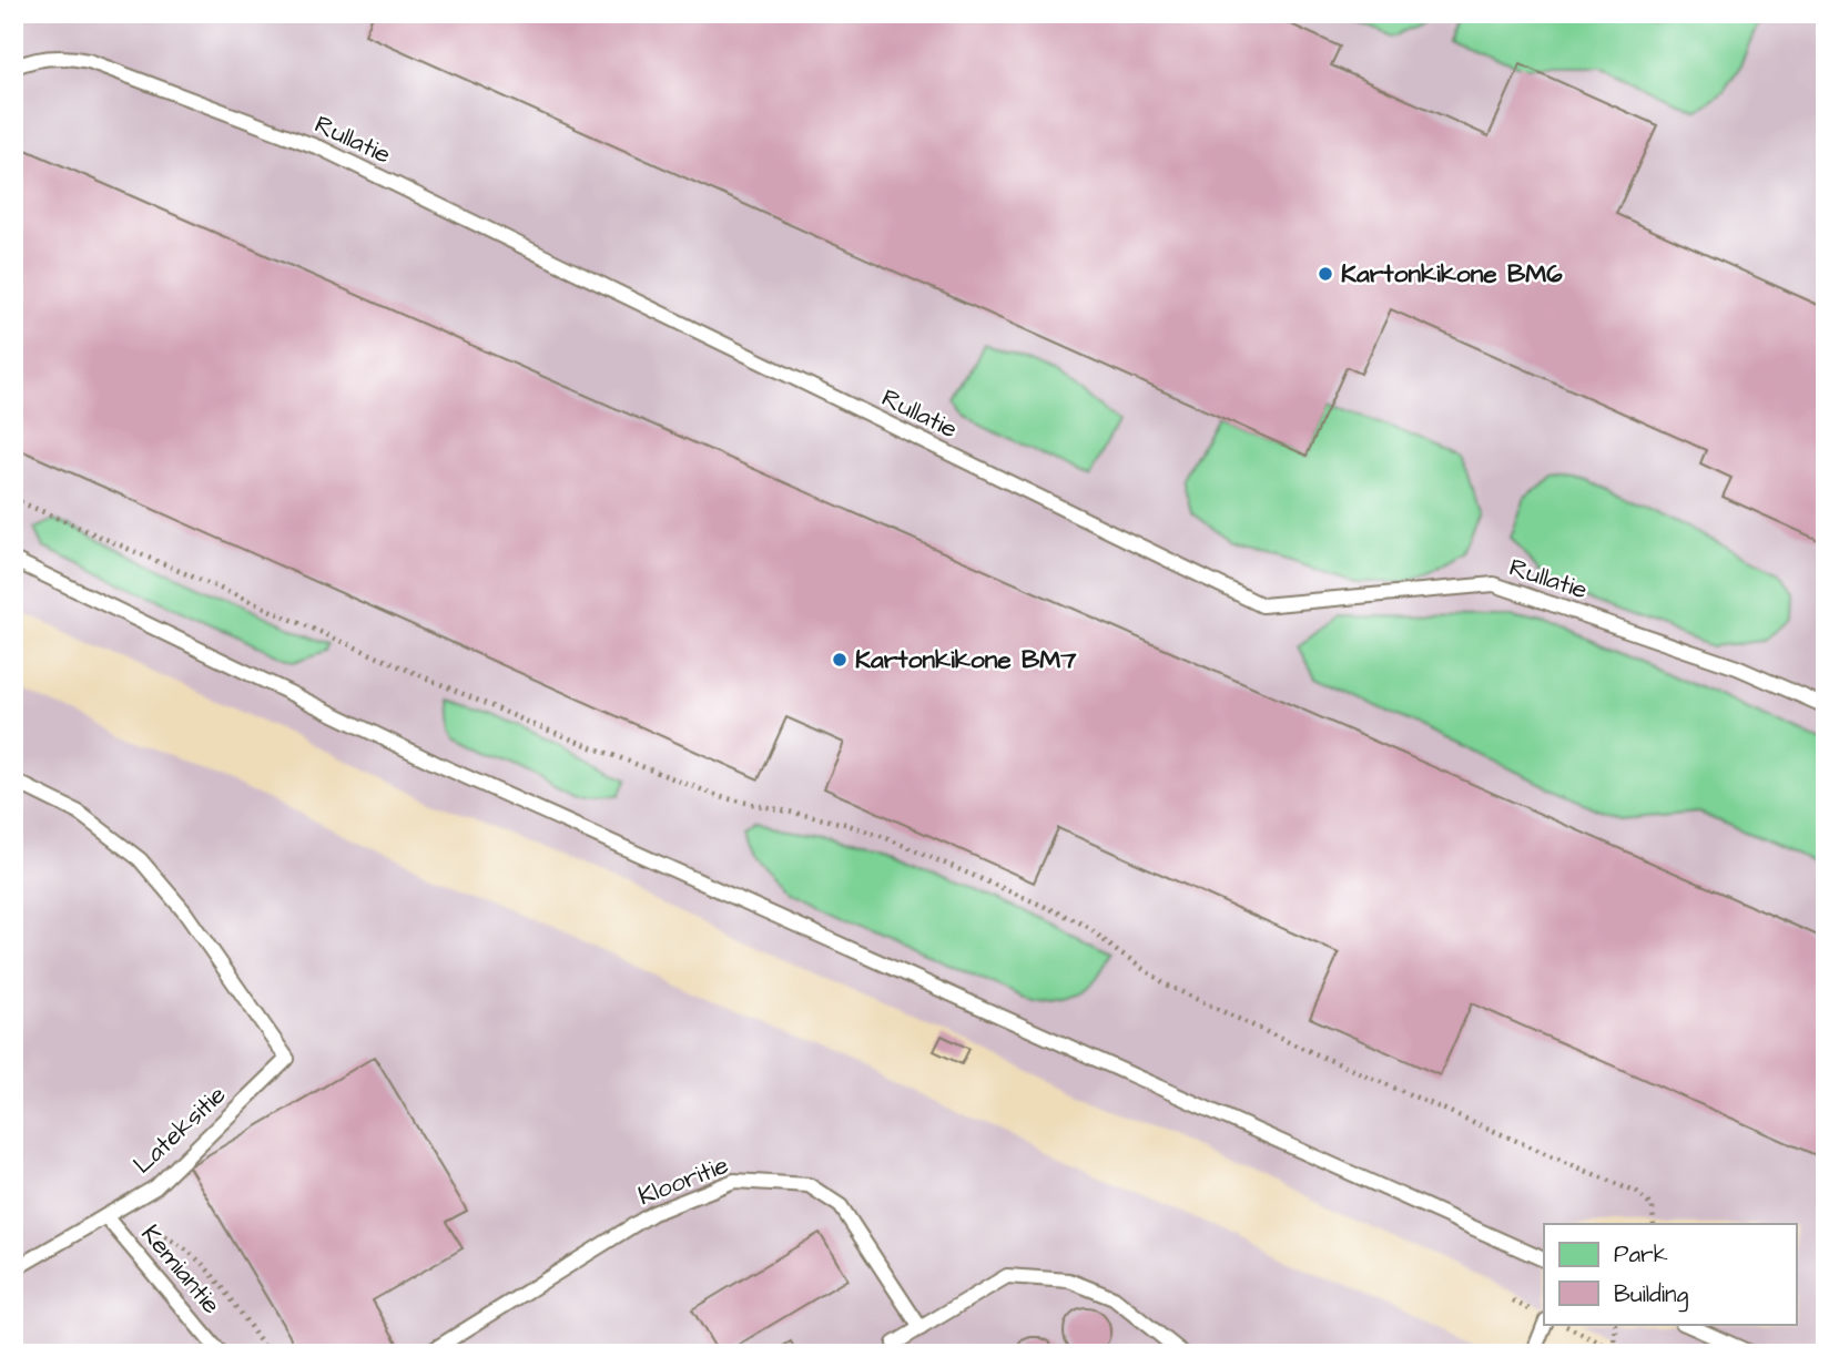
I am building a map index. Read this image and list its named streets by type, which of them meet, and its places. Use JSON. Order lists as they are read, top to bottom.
{
  "streets": {
    "lane": [
      "Rullatie",
      "Lateksitie",
      "Klooritie",
      "Kemiantie"
    ]
  },
  "crossings": [
    ["Lateksitie", "Kemiantie"]
  ],
  "places": ["Kartonkikone BM6", "Kartonkikone BM7"],
  "legend": ["Park", "Building"]
}
